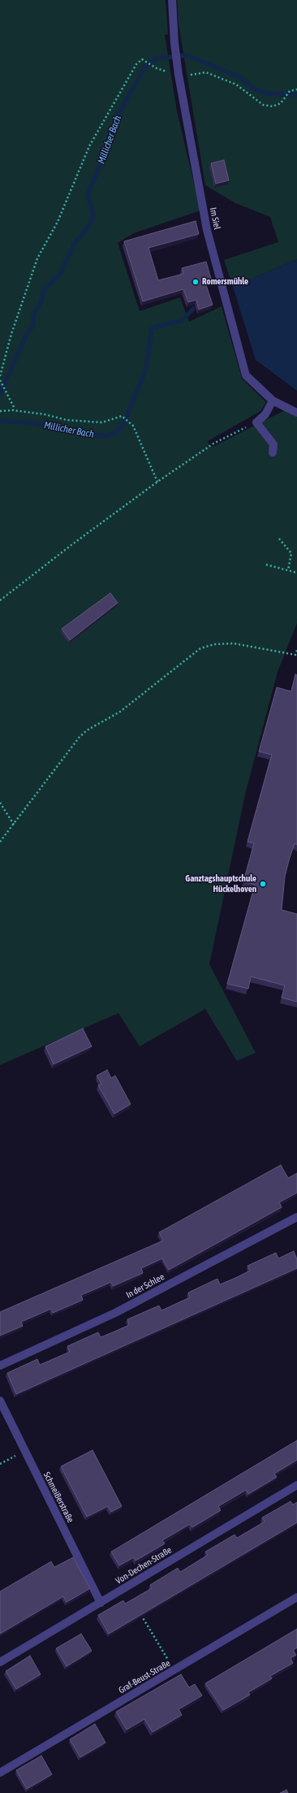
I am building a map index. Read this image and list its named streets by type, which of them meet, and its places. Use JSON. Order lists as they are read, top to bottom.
{
  "streets": {
    "street": [
      "Im Siel",
      "In der Schlee",
      "Schmeißerstraße",
      "Von-Dechen-Straße",
      "Graf-Beust-Straße"
    ]
  },
  "crossings": [
    ["Schmeißerstraße", "Von-Dechen-Straße"]
  ],
  "water": ["Millicher Bach"],
  "places": ["Romersmühle", "Ganztagshauptschule Hückelhoven"]
}
